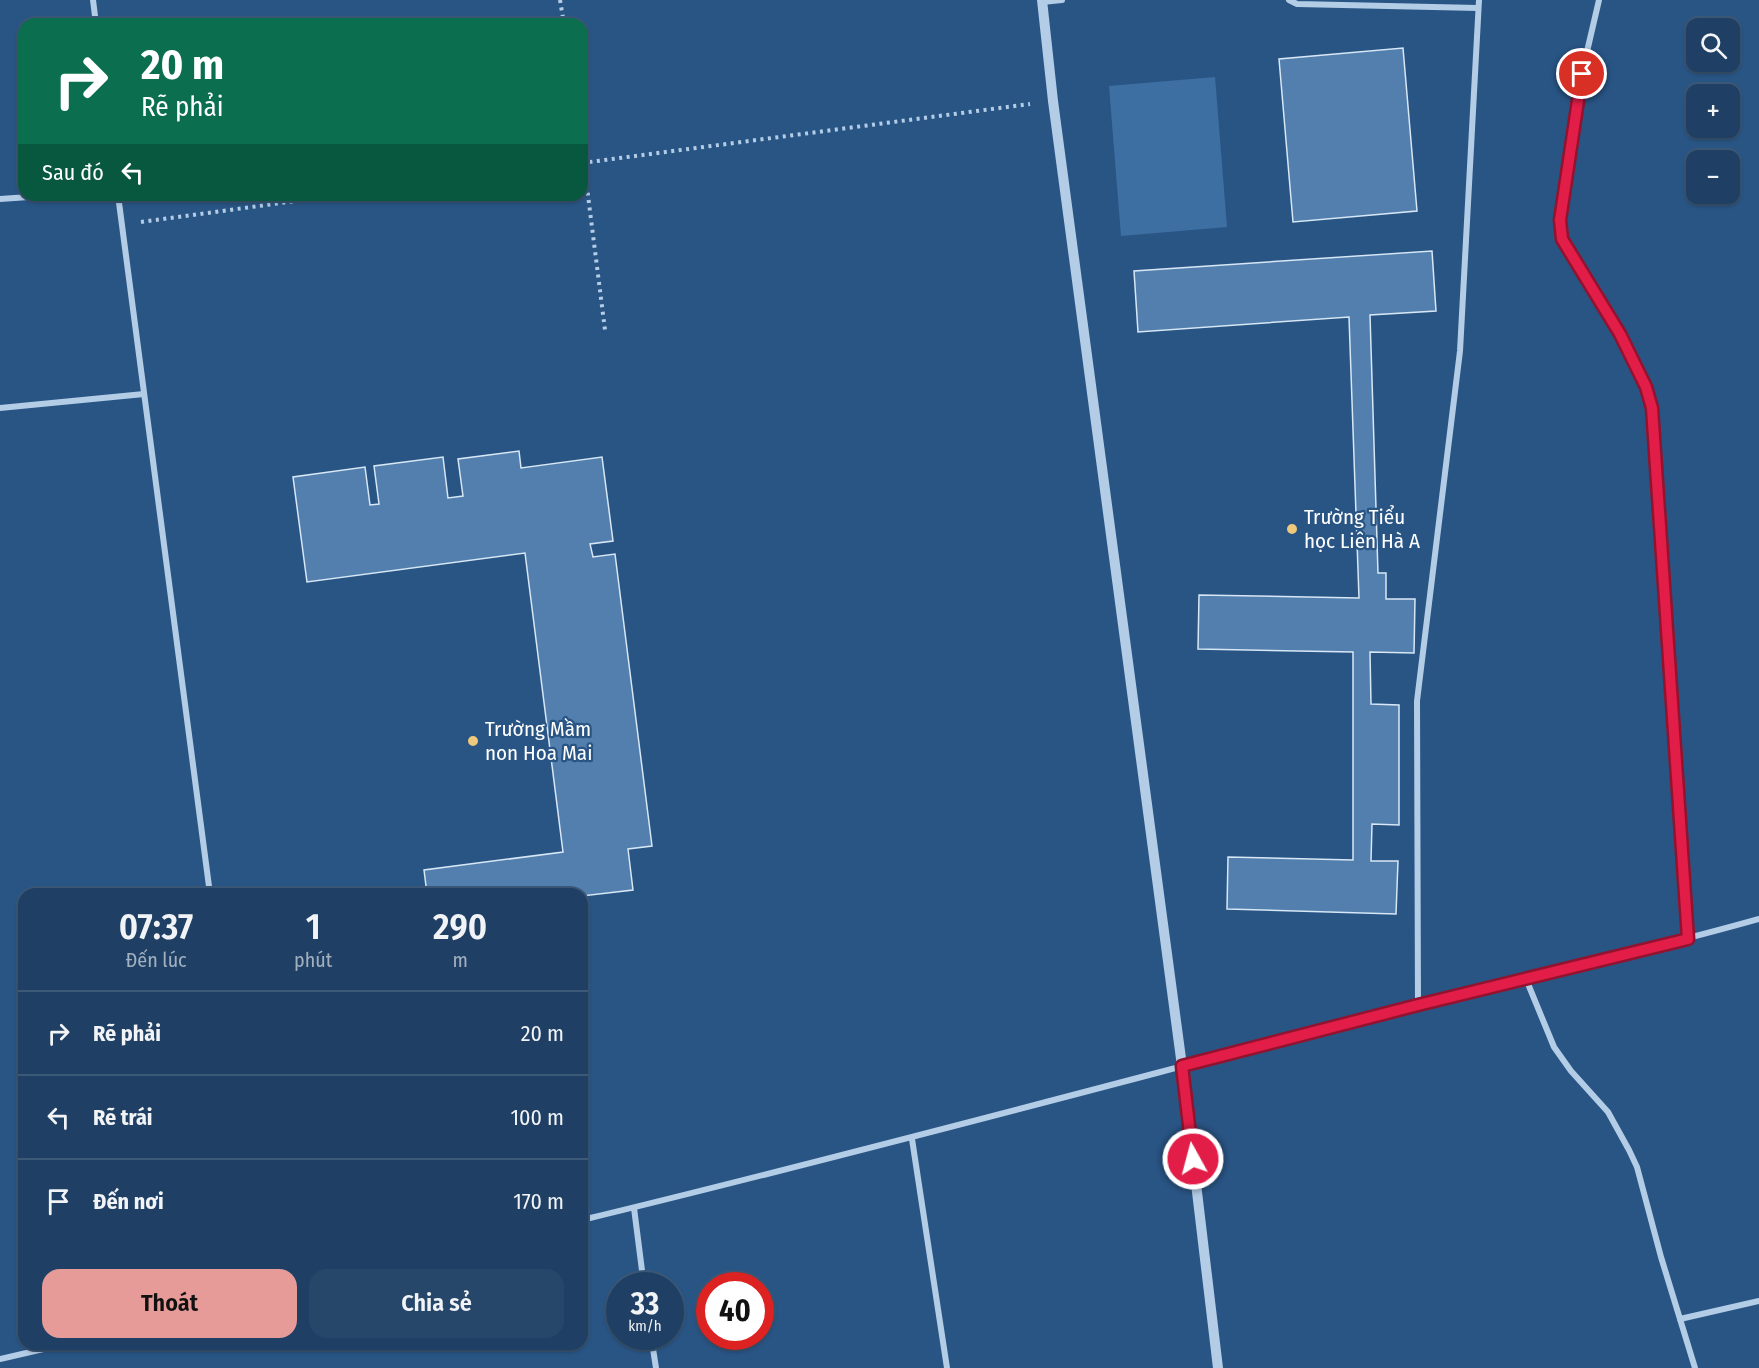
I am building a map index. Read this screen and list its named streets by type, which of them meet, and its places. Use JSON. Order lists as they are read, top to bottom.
{
  "places": ["Trường Tiểu học Liên Hà A", "Trường Mầm non Hoa Mai"],
  "page": {
    "map_buttons": ["+", "−"],
    "turn": ["20 m", "Rẽ phải"],
    "then": "Sau đó",
    "eta": [
      "07:37",
      "Đến lúc",
      "1",
      "phút",
      "290",
      "m"
    ],
    "list": [
      {
        "name": "Rẽ phải",
        "value": "20 m"
      },
      {
        "name": "Rẽ trái",
        "value": "100 m"
      },
      {
        "name": "Đến nơi",
        "value": "170 m"
      }
    ],
    "buttons": ["Thoát", "Chia sẻ"],
    "speed": "33 km/h",
    "limit": "40"
  }
}
